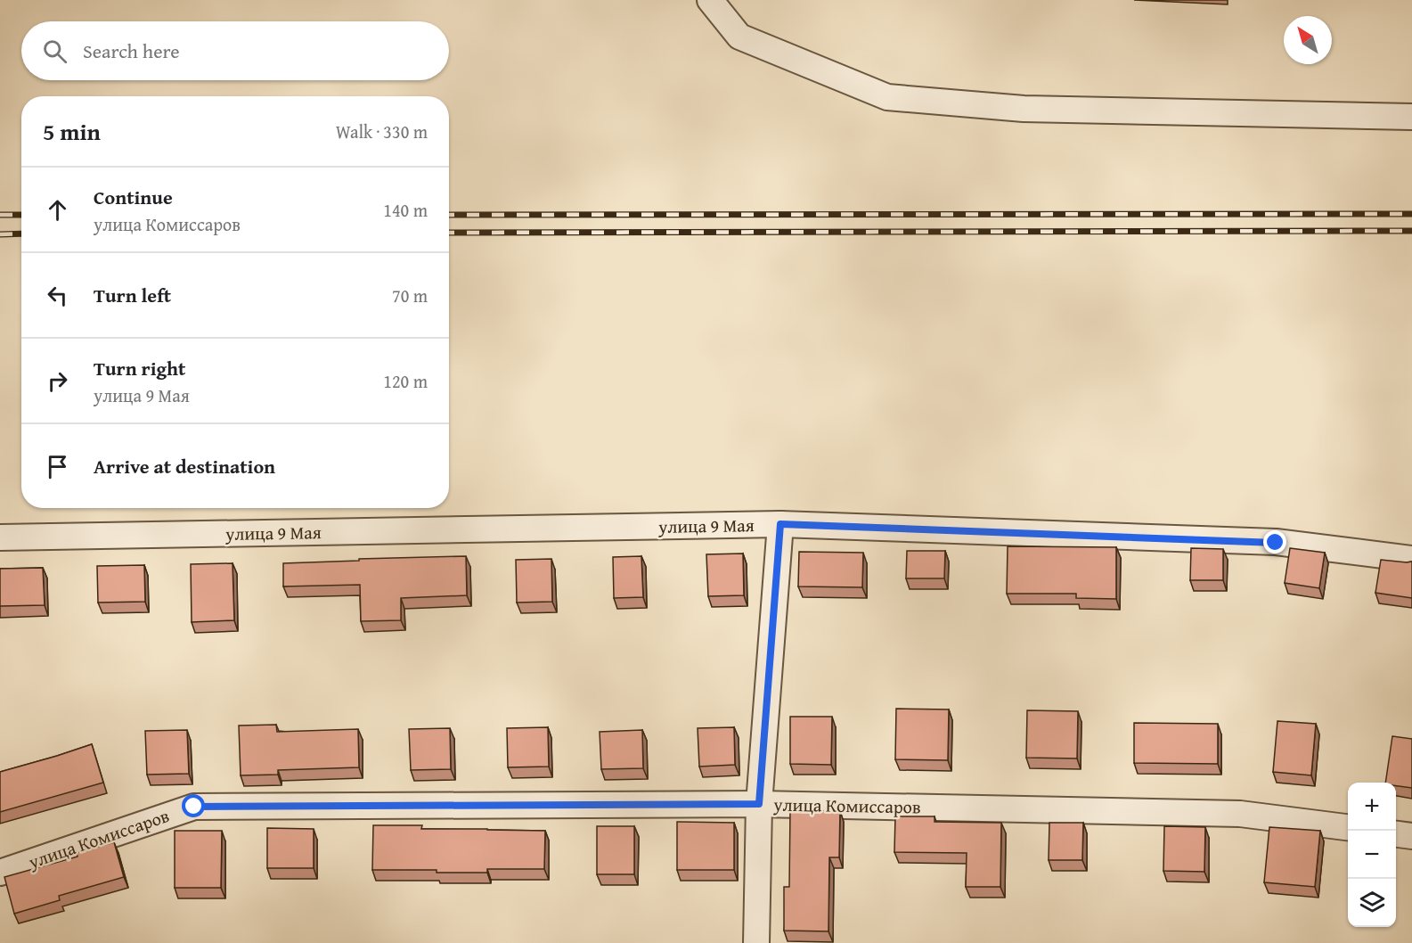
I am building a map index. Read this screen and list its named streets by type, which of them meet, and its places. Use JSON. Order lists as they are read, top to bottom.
{
  "streets": {
    "street": ["улица 9 Мая", "улица Комиссаров"]
  },
  "north": "top left",
  "page": {
    "search": "Search here",
    "heading": ["5 min", "Walk · 330 m"],
    "list": [
      ["Continue", "улица Комиссаров", "140 m"],
      ["Turn left", "70 m"],
      ["Turn right", "улица 9 Мая", "120 m"],
      "Arrive at destination"
    ],
    "map_buttons": ["+", "−"]
  }
}
